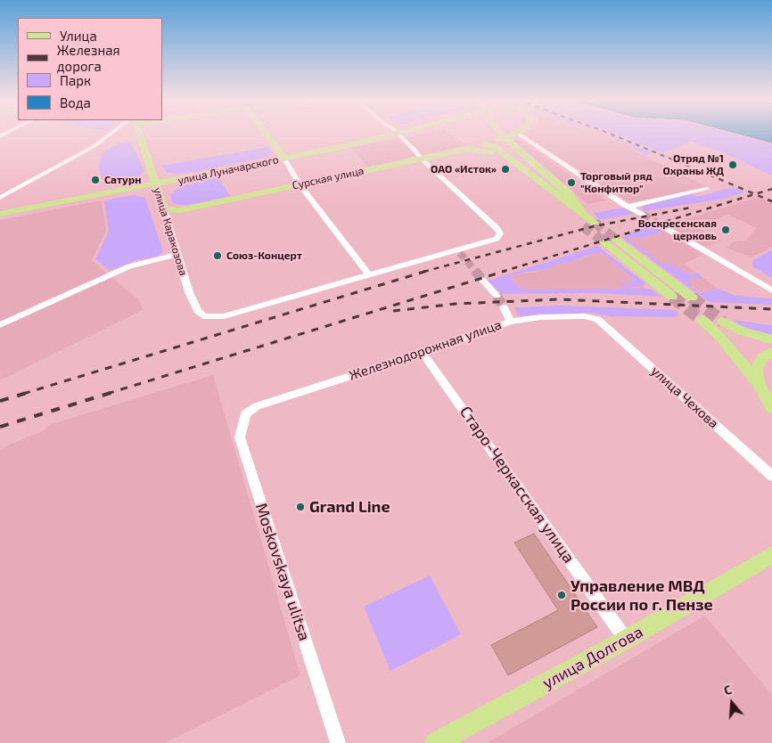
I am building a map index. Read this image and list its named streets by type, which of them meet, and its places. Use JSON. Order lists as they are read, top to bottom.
{
  "streets": {
    "main road": [
      "улица Луначарского",
      "Сурская улица",
      "улица Каракозова",
      "улица Долгова"
    ],
    "street": [
      "Железнодорожная улица",
      "улица Чехова",
      "Старо-Черкасская улица",
      "Moskovskaya ulitsa"
    ]
  },
  "crossings": [
    ["улица Луначарского", "улица Каракозова"],
    ["Сурская улица", "улица Каракозова"],
    ["Железнодорожная улица", "улица Чехова"],
    ["Железнодорожная улица", "Старо-Черкасская улица"],
    ["Железнодорожная улица", "Moskovskaya ulitsa"],
    ["Старо-Черкасская улица", "улица Долгова"]
  ],
  "places": [
    "Отряд №1 Охраны ЖД",
    "ОАО «Исток»",
    "Сатурн",
    "Торговый ряд \"Конфитюр\"",
    "Воскресенская церковь",
    "Союз-Концерт",
    "Grand Line",
    "Управление МВД России по г. Пензе"
  ],
  "legend": [
    "Улица",
    "Железная дорога",
    "Парк",
    "Вода"
  ],
  "north": "top"
}
